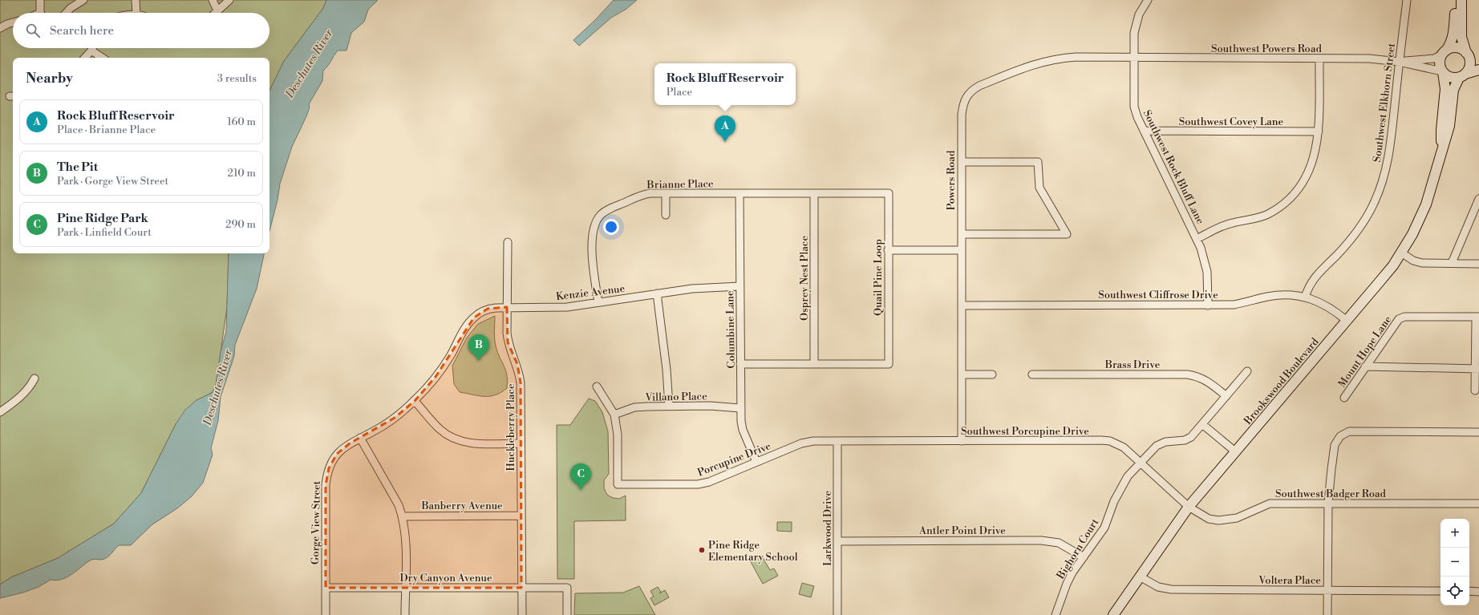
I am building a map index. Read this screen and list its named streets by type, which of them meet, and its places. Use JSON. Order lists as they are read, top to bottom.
{
  "streets": {
    "main road": ["Brookswood Boulevard"],
    "street": [
      "Southwest Powers Road",
      "Southwest Elkhorn Street",
      "Southwest Covey Lane",
      "Southwest Rock Bluff Lane",
      "Powers Road",
      "Brianne Place",
      "Quail Pine Loop",
      "Osprey Nest Place",
      "Kenzie Avenue",
      "Southwest Cliffrose Drive",
      "Columbine Lane",
      "Mount Hope Lane",
      "Brass Drive",
      "Villano Place",
      "Huckleberry Place",
      "Southwest Porcupine Drive",
      "Porcupine Drive",
      "Southwest Badger Road",
      "Banberry Avenue",
      "Gorge View Street",
      "Larkwood Drive",
      "Antler Point Drive",
      "Bighorn Court",
      "Dry Canyon Avenue",
      "Voltera Place"
    ]
  },
  "crossings": [
    ["Southwest Powers Road", "Southwest Elkhorn Street"],
    ["Southwest Powers Road", "Southwest Rock Bluff Lane"],
    ["Southwest Powers Road", "Powers Road"],
    ["Southwest Elkhorn Street", "Southwest Cliffrose Drive"],
    ["Southwest Covey Lane", "Southwest Rock Bluff Lane"],
    ["Southwest Rock Bluff Lane", "Powers Road"],
    ["Southwest Rock Bluff Lane", "Southwest Cliffrose Drive"],
    ["Powers Road", "Southwest Cliffrose Drive"],
    ["Powers Road", "Southwest Porcupine Drive"],
    ["Brianne Place", "Quail Pine Loop"],
    ["Brianne Place", "Kenzie Avenue"],
    ["Brianne Place", "Columbine Lane"],
    ["Quail Pine Loop", "Osprey Nest Place"],
    ["Quail Pine Loop", "Columbine Lane"],
    ["Kenzie Avenue", "Columbine Lane"],
    ["Kenzie Avenue", "Huckleberry Place"],
    ["Kenzie Avenue", "Gorge View Street"],
    ["Southwest Cliffrose Drive", "Brookswood Boulevard"],
    ["Columbine Lane", "Villano Place"],
    ["Columbine Lane", "Porcupine Drive"],
    ["Brass Drive", "Bighorn Court"],
    ["Brookswood Boulevard", "Southwest Porcupine Drive"],
    ["Brookswood Boulevard", "Southwest Badger Road"],
    ["Brookswood Boulevard", "Voltera Place"],
    ["Villano Place", "Porcupine Drive"],
    ["Huckleberry Place", "Banberry Avenue"],
    ["Huckleberry Place", "Gorge View Street"],
    ["Huckleberry Place", "Dry Canyon Avenue"],
    ["Southwest Porcupine Drive", "Porcupine Drive"],
    ["Southwest Porcupine Drive", "Southwest Badger Road"],
    ["Southwest Porcupine Drive", "Larkwood Drive"],
    ["Southwest Porcupine Drive", "Bighorn Court"],
    ["Porcupine Drive", "Larkwood Drive"],
    ["Gorge View Street", "Dry Canyon Avenue"],
    ["Larkwood Drive", "Antler Point Drive"],
    ["Antler Point Drive", "Bighorn Court"]
  ],
  "water": ["Deschutes River"],
  "places": ["Pine Ridge Elementary School"],
  "page": {
    "search": "Search here",
    "heading": ["Nearby", "3 results"],
    "popup": ["Rock Bluff Reservoir", "Place"],
    "list": [
      {
        "mark": "A",
        "name": "Rock Bluff Reservoir",
        "note": "Place · Brianne Place",
        "value": "160 m"
      },
      {
        "mark": "B",
        "name": "The Pit",
        "note": "Park · Gorge View Street",
        "value": "210 m"
      },
      {
        "mark": "C",
        "name": "Pine Ridge Park",
        "note": "Park · Linfield Court",
        "value": "290 m"
      }
    ],
    "pins": ["A", "B", "C"],
    "map_buttons": ["+", "−"]
  }
}
